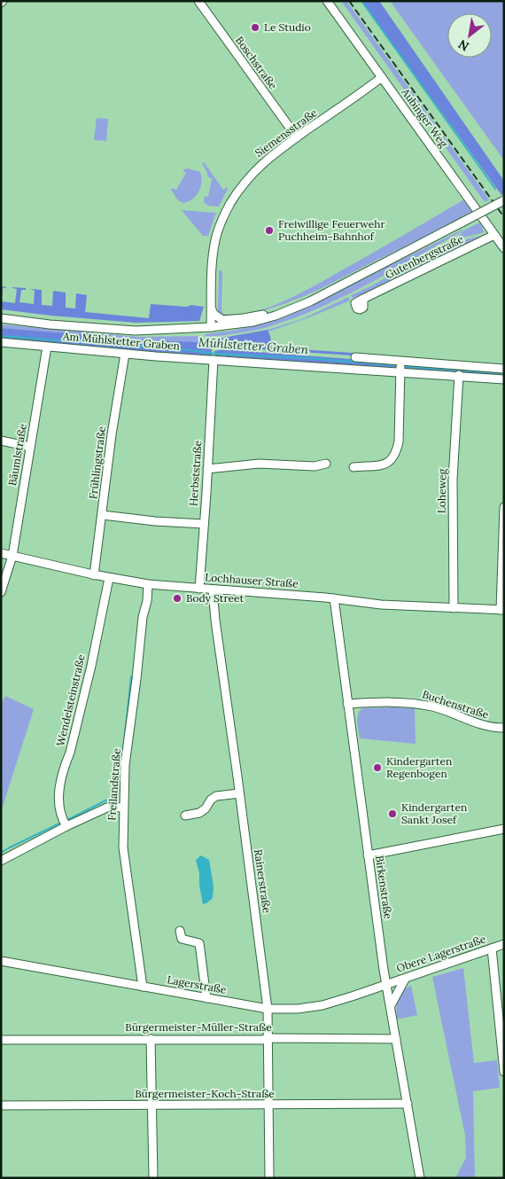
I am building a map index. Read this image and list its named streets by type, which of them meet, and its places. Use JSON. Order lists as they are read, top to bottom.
{
  "streets": {
    "street": [
      "Boschstraße",
      "Aubinger Weg",
      "Siemensstraße",
      "Gutenbergstraße",
      "Am Mühlstetter Graben",
      "Bäumlstraße",
      "Frühlingstraße",
      "Herbststraße",
      "Loheweg",
      "Lochhauser Straße",
      "Wendelsteinstraße",
      "Buchenstraße",
      "Freilandstraße",
      "Rainerstraße",
      "Birkenstraße",
      "Obere Lagerstraße",
      "Lagerstraße",
      "Bürgermeister-Müller-Straße",
      "Bürgermeister-Koch-Straße"
    ]
  },
  "crossings": [
    ["Boschstraße", "Siemensstraße"],
    ["Aubinger Weg", "Siemensstraße"],
    ["Aubinger Weg", "Gutenbergstraße"],
    ["Am Mühlstetter Graben", "Bäumlstraße"],
    ["Am Mühlstetter Graben", "Frühlingstraße"],
    ["Am Mühlstetter Graben", "Herbststraße"],
    ["Am Mühlstetter Graben", "Loheweg"],
    ["Bäumlstraße", "Lochhauser Straße"],
    ["Frühlingstraße", "Lochhauser Straße"],
    ["Herbststraße", "Lochhauser Straße"],
    ["Loheweg", "Lochhauser Straße"],
    ["Lochhauser Straße", "Wendelsteinstraße"],
    ["Lochhauser Straße", "Freilandstraße"],
    ["Lochhauser Straße", "Rainerstraße"],
    ["Lochhauser Straße", "Birkenstraße"],
    ["Buchenstraße", "Birkenstraße"],
    ["Freilandstraße", "Lagerstraße"],
    ["Rainerstraße", "Lagerstraße"],
    ["Rainerstraße", "Bürgermeister-Müller-Straße"],
    ["Rainerstraße", "Bürgermeister-Koch-Straße"],
    ["Birkenstraße", "Obere Lagerstraße"],
    ["Birkenstraße", "Lagerstraße"],
    ["Birkenstraße", "Bürgermeister-Müller-Straße"],
    ["Birkenstraße", "Bürgermeister-Koch-Straße"],
    ["Obere Lagerstraße", "Lagerstraße"]
  ],
  "water": ["Mühlstetter Graben"],
  "places": [
    "Le Studio",
    "Freiwillige Feuerwehr Puchheim-Bahnhof",
    "Body Street",
    "Kindergarten Regenbogen",
    "Kindergarten Sankt Josef"
  ],
  "north": "bottom left"
}
